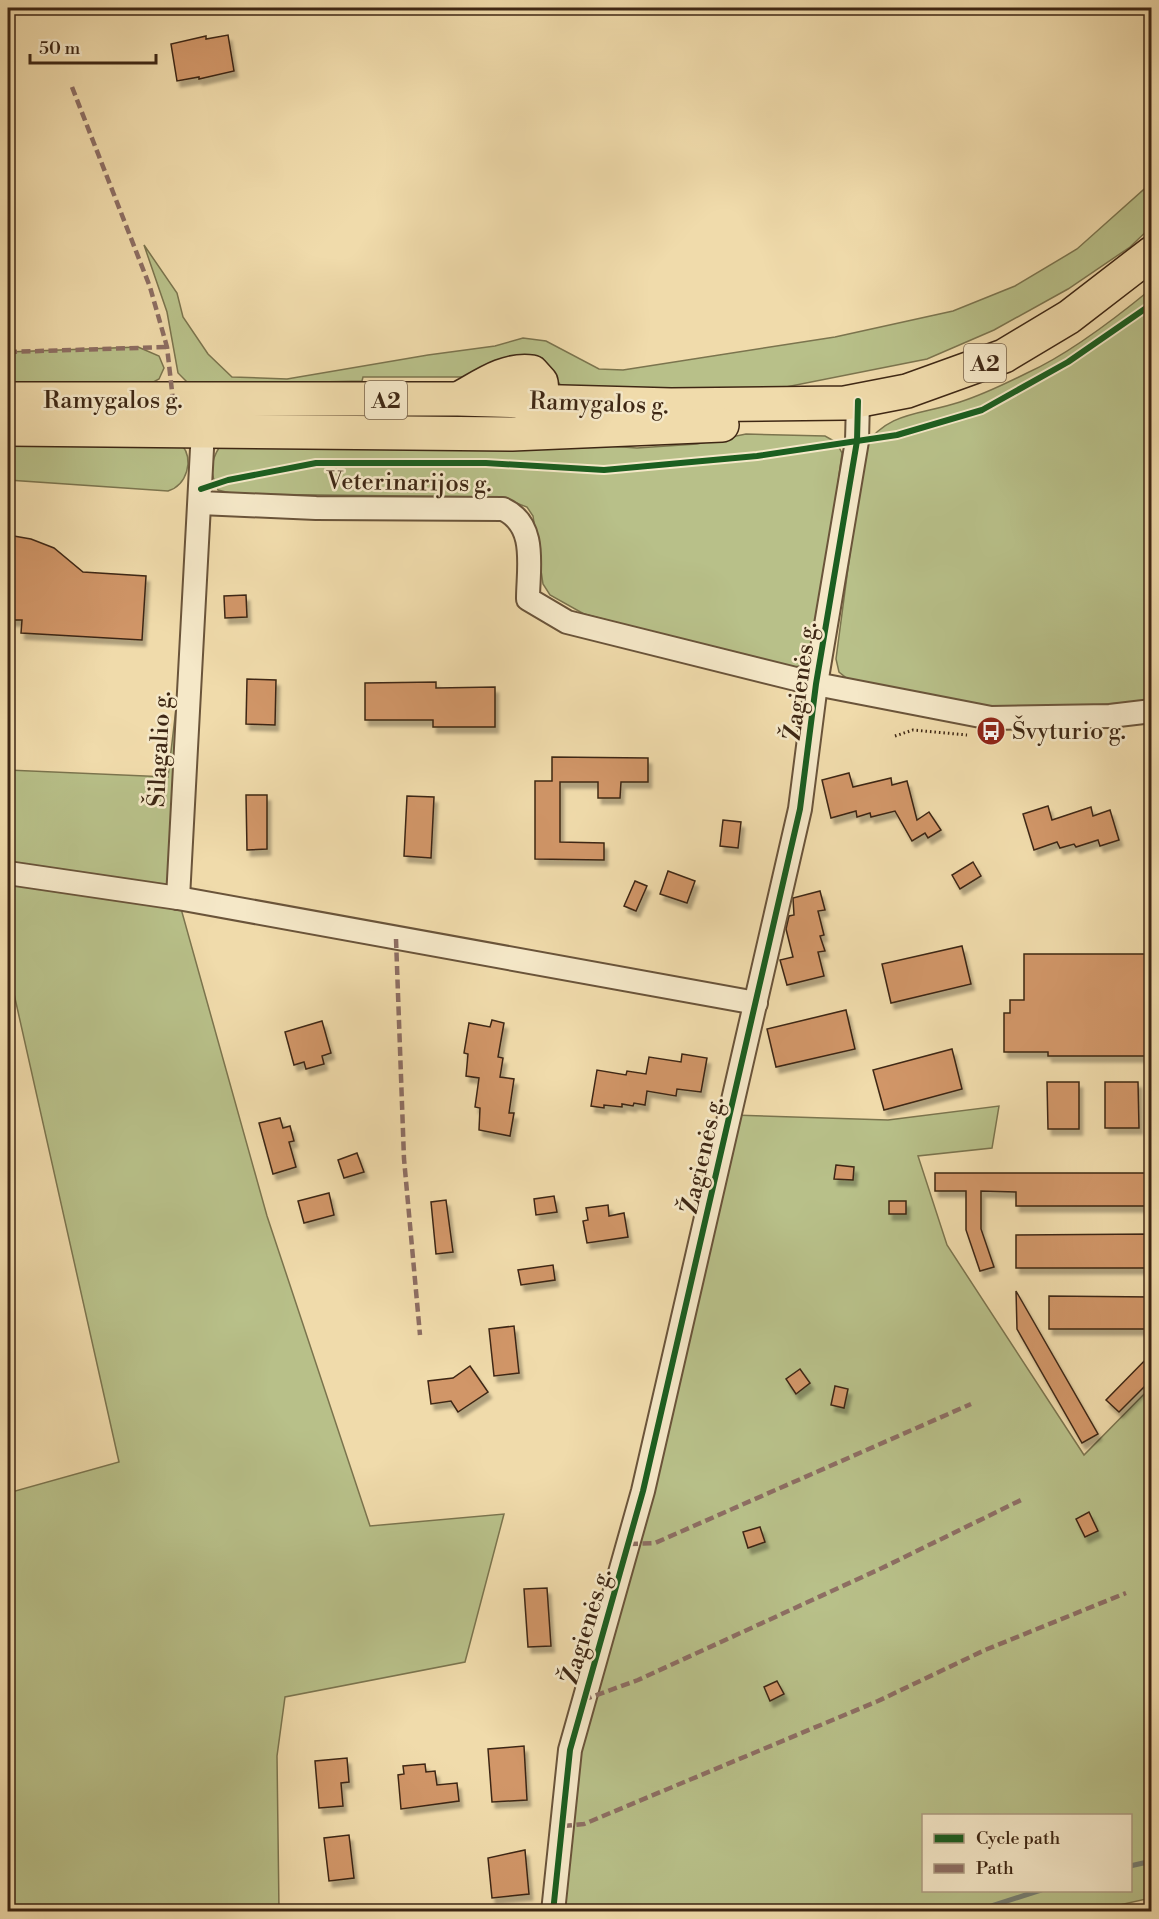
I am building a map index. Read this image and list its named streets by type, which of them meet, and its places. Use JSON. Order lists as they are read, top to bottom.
{
  "streets": {
    "highway": ["A2", "Ramygalos g."],
    "street": ["Veterinarijos g.", "Žagienės g.", "Šilagalio g."]
  },
  "crossings": [
    ["A2", "Ramygalos g."],
    ["A2", "Žagienės g."],
    ["A2", "Šilagalio g."],
    ["Ramygalos g.", "Žagienės g."],
    ["Veterinarijos g.", "Žagienės g."],
    ["Veterinarijos g.", "Šilagalio g."]
  ],
  "places": {
    "bus stop": ["Švyturio g."]
  },
  "legend": ["Cycle path", "Path"],
  "scale_bar": "50 m"
}
